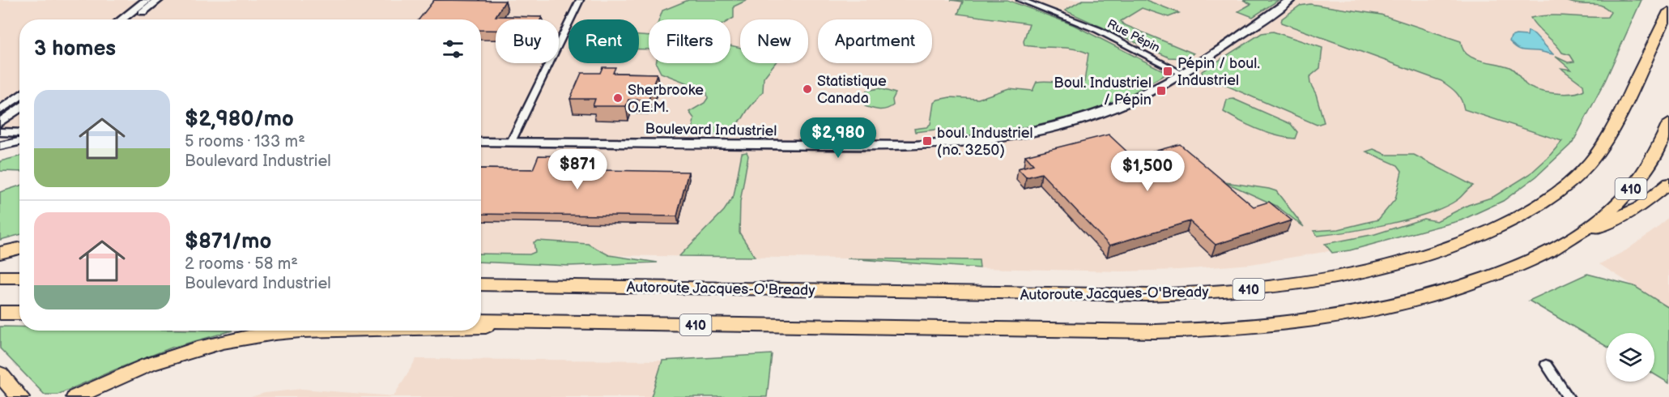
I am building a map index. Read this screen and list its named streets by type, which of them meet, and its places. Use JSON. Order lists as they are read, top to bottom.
{
  "streets": {
    "highway": ["410", "Autoroute Jacques-O'Bready"],
    "street": ["Rue Pépin", "Boulevard Industriel"]
  },
  "crossings": [
    ["Rue Pépin", "Boulevard Industriel"]
  ],
  "places": {
    "transit": ["Pépin / boul. Industriel", "Boul. Industriel / Pépin", "boul. Industriel (no. 3250)"],
    "other": ["Statistique Canada", "Sherbrooke O.E.M."]
  },
  "page": {
    "chip": [
      "Buy",
      "Rent",
      "Filters",
      "New",
      "Apartment"
    ],
    "heading": "3 homes",
    "list": [
      {
        "name": "$2,980/mo",
        "note": "5 rooms · 133 m² · Boulevard Industriel"
      },
      {
        "name": "$871/mo",
        "note": "2 rooms · 58 m² · Boulevard Industriel"
      }
    ],
    "price": ["$2,980", "$871", "$1,500"]
  }
}
